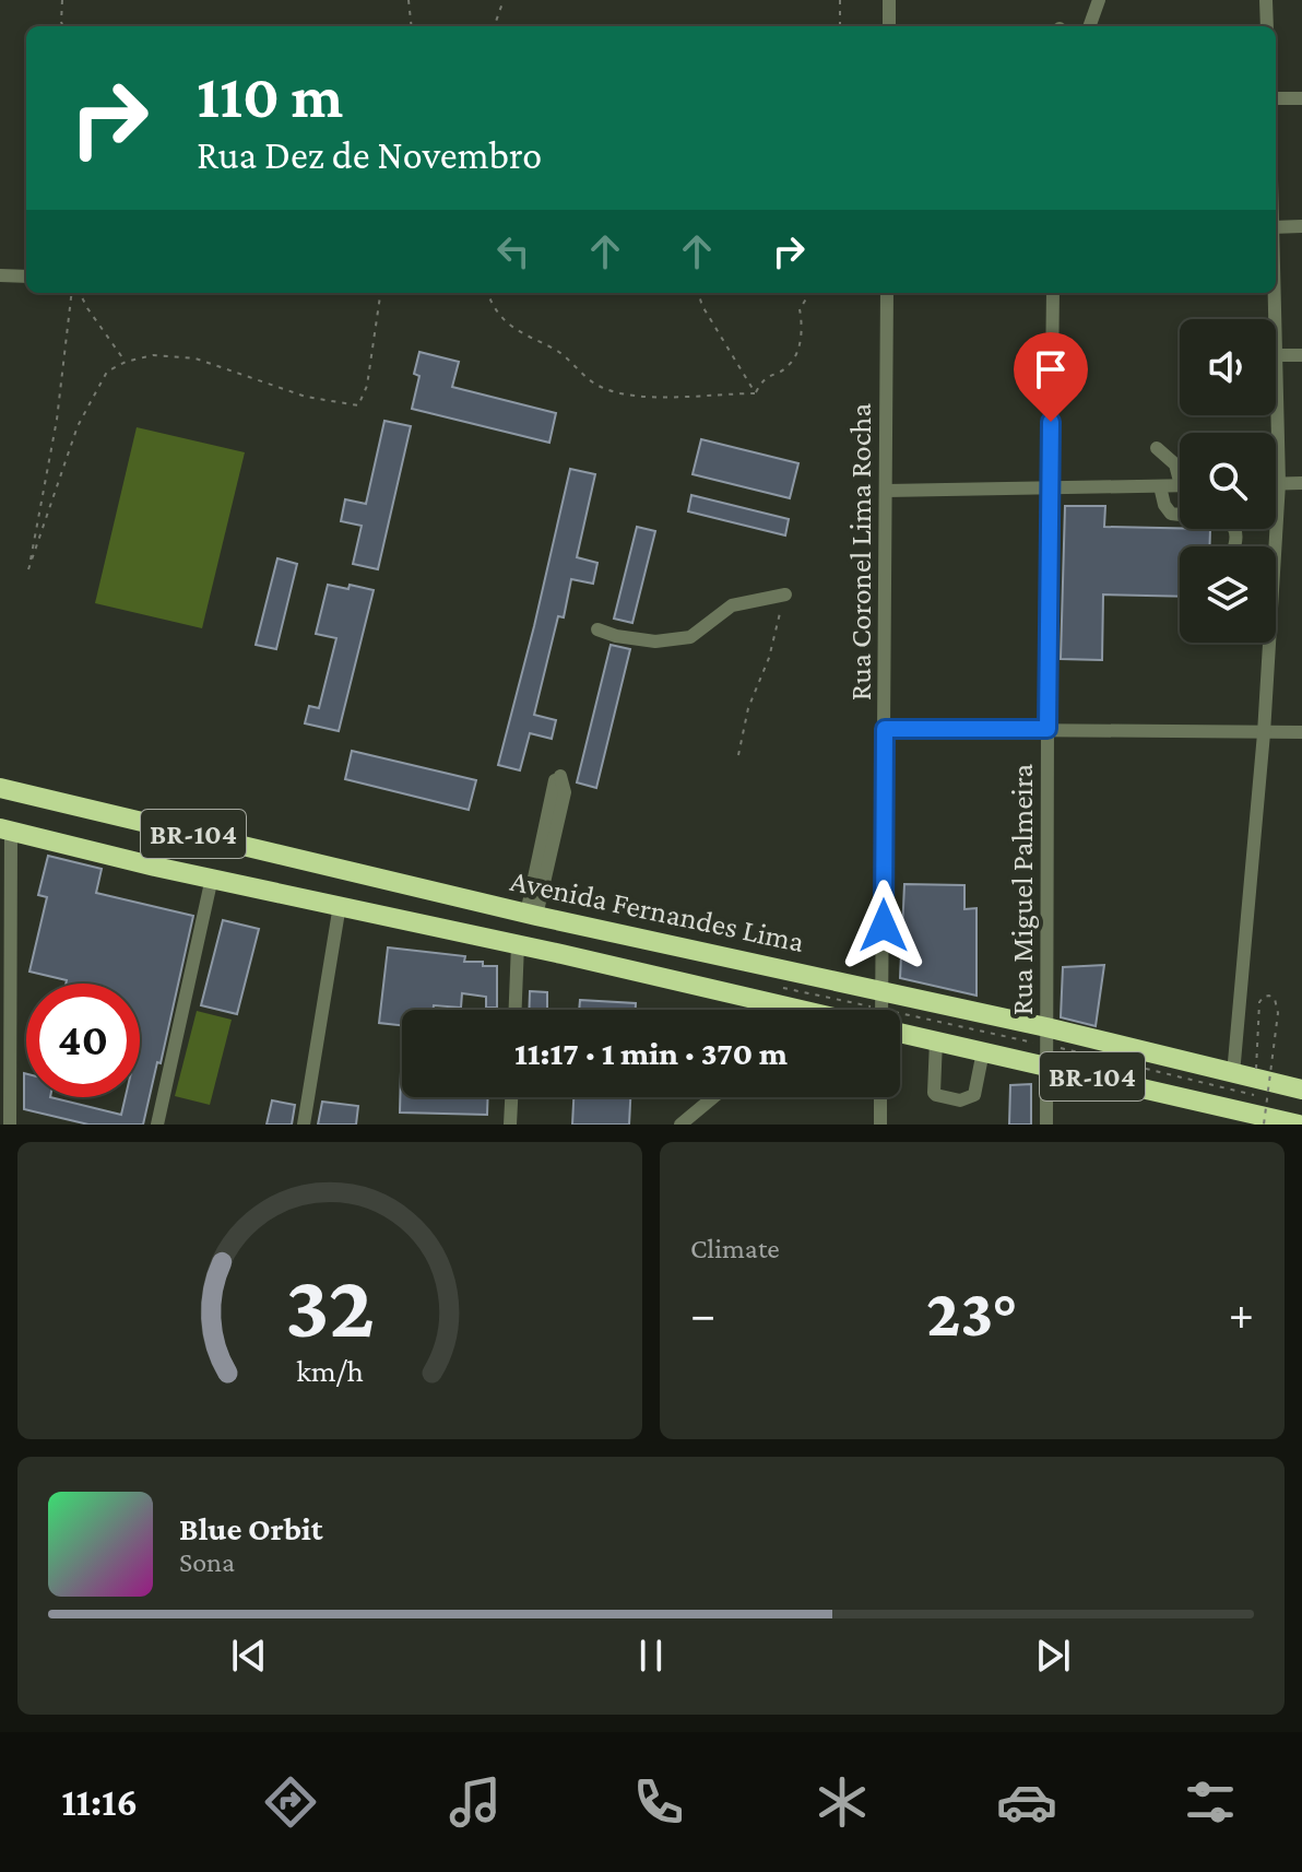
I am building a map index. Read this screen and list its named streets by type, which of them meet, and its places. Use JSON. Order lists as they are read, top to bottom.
{
  "streets": {
    "highway": ["BR-104", "Avenida Fernandes Lima"],
    "street": ["Rua Coronel Lima Rocha", "Rua Miguel Palmeira"]
  },
  "crossings": [
    ["Rua Coronel Lima Rocha", "Avenida Fernandes Lima"],
    ["BR-104", "Rua Miguel Palmeira"],
    ["Rua Miguel Palmeira", "Avenida Fernandes Lima"]
  ],
  "page": {
    "turn": ["110 m", "Rua Dez de Novembro"],
    "limit": "40",
    "trip": "11:17 · 1 min · 370 m",
    "tile": "Climate",
    "heat": ["−", "23°", "+"],
    "song": ["Blue Orbit", "Sona"],
    "tabs": "11:16",
    "gauge": ["32", "km/h"]
  }
}
